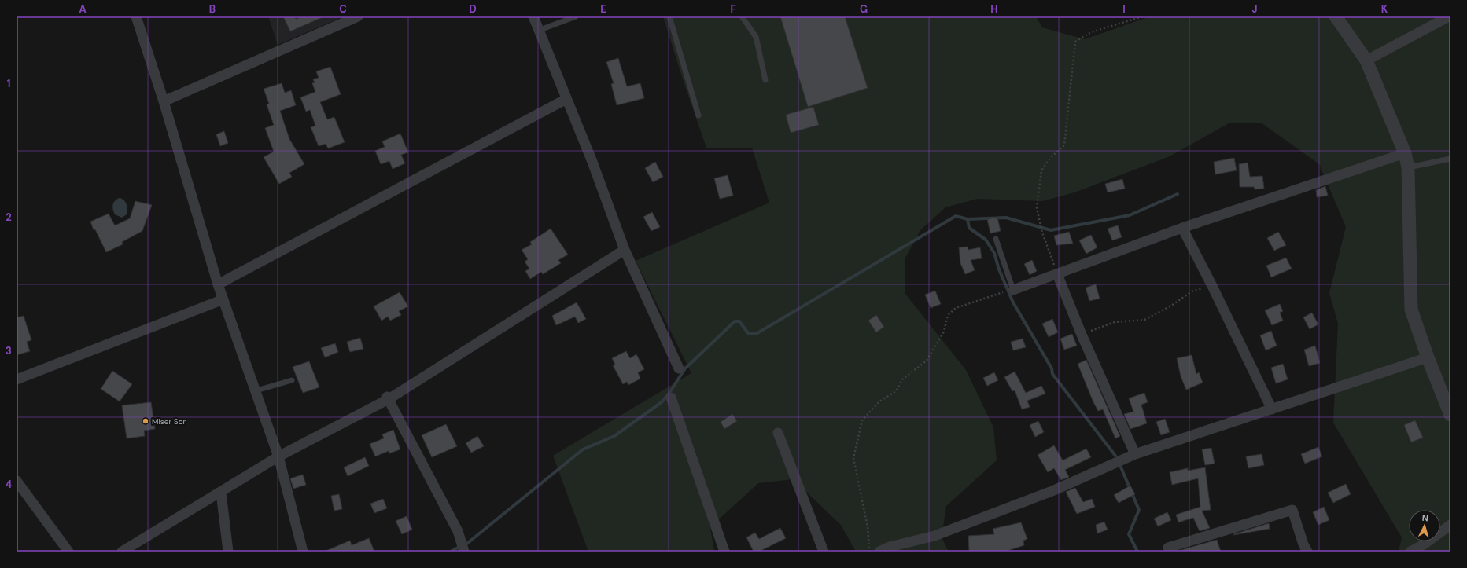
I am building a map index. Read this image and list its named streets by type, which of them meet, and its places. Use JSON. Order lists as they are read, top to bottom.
{
  "places": ["Miser Sor"],
  "north": "top",
  "grid": {
    "columns": [
      "A",
      "B",
      "C",
      "D",
      "E",
      "F",
      "G",
      "H",
      "I",
      "J",
      "K"
    ],
    "rows": [
      "1",
      "2",
      "3",
      "4"
    ]
  }
}
